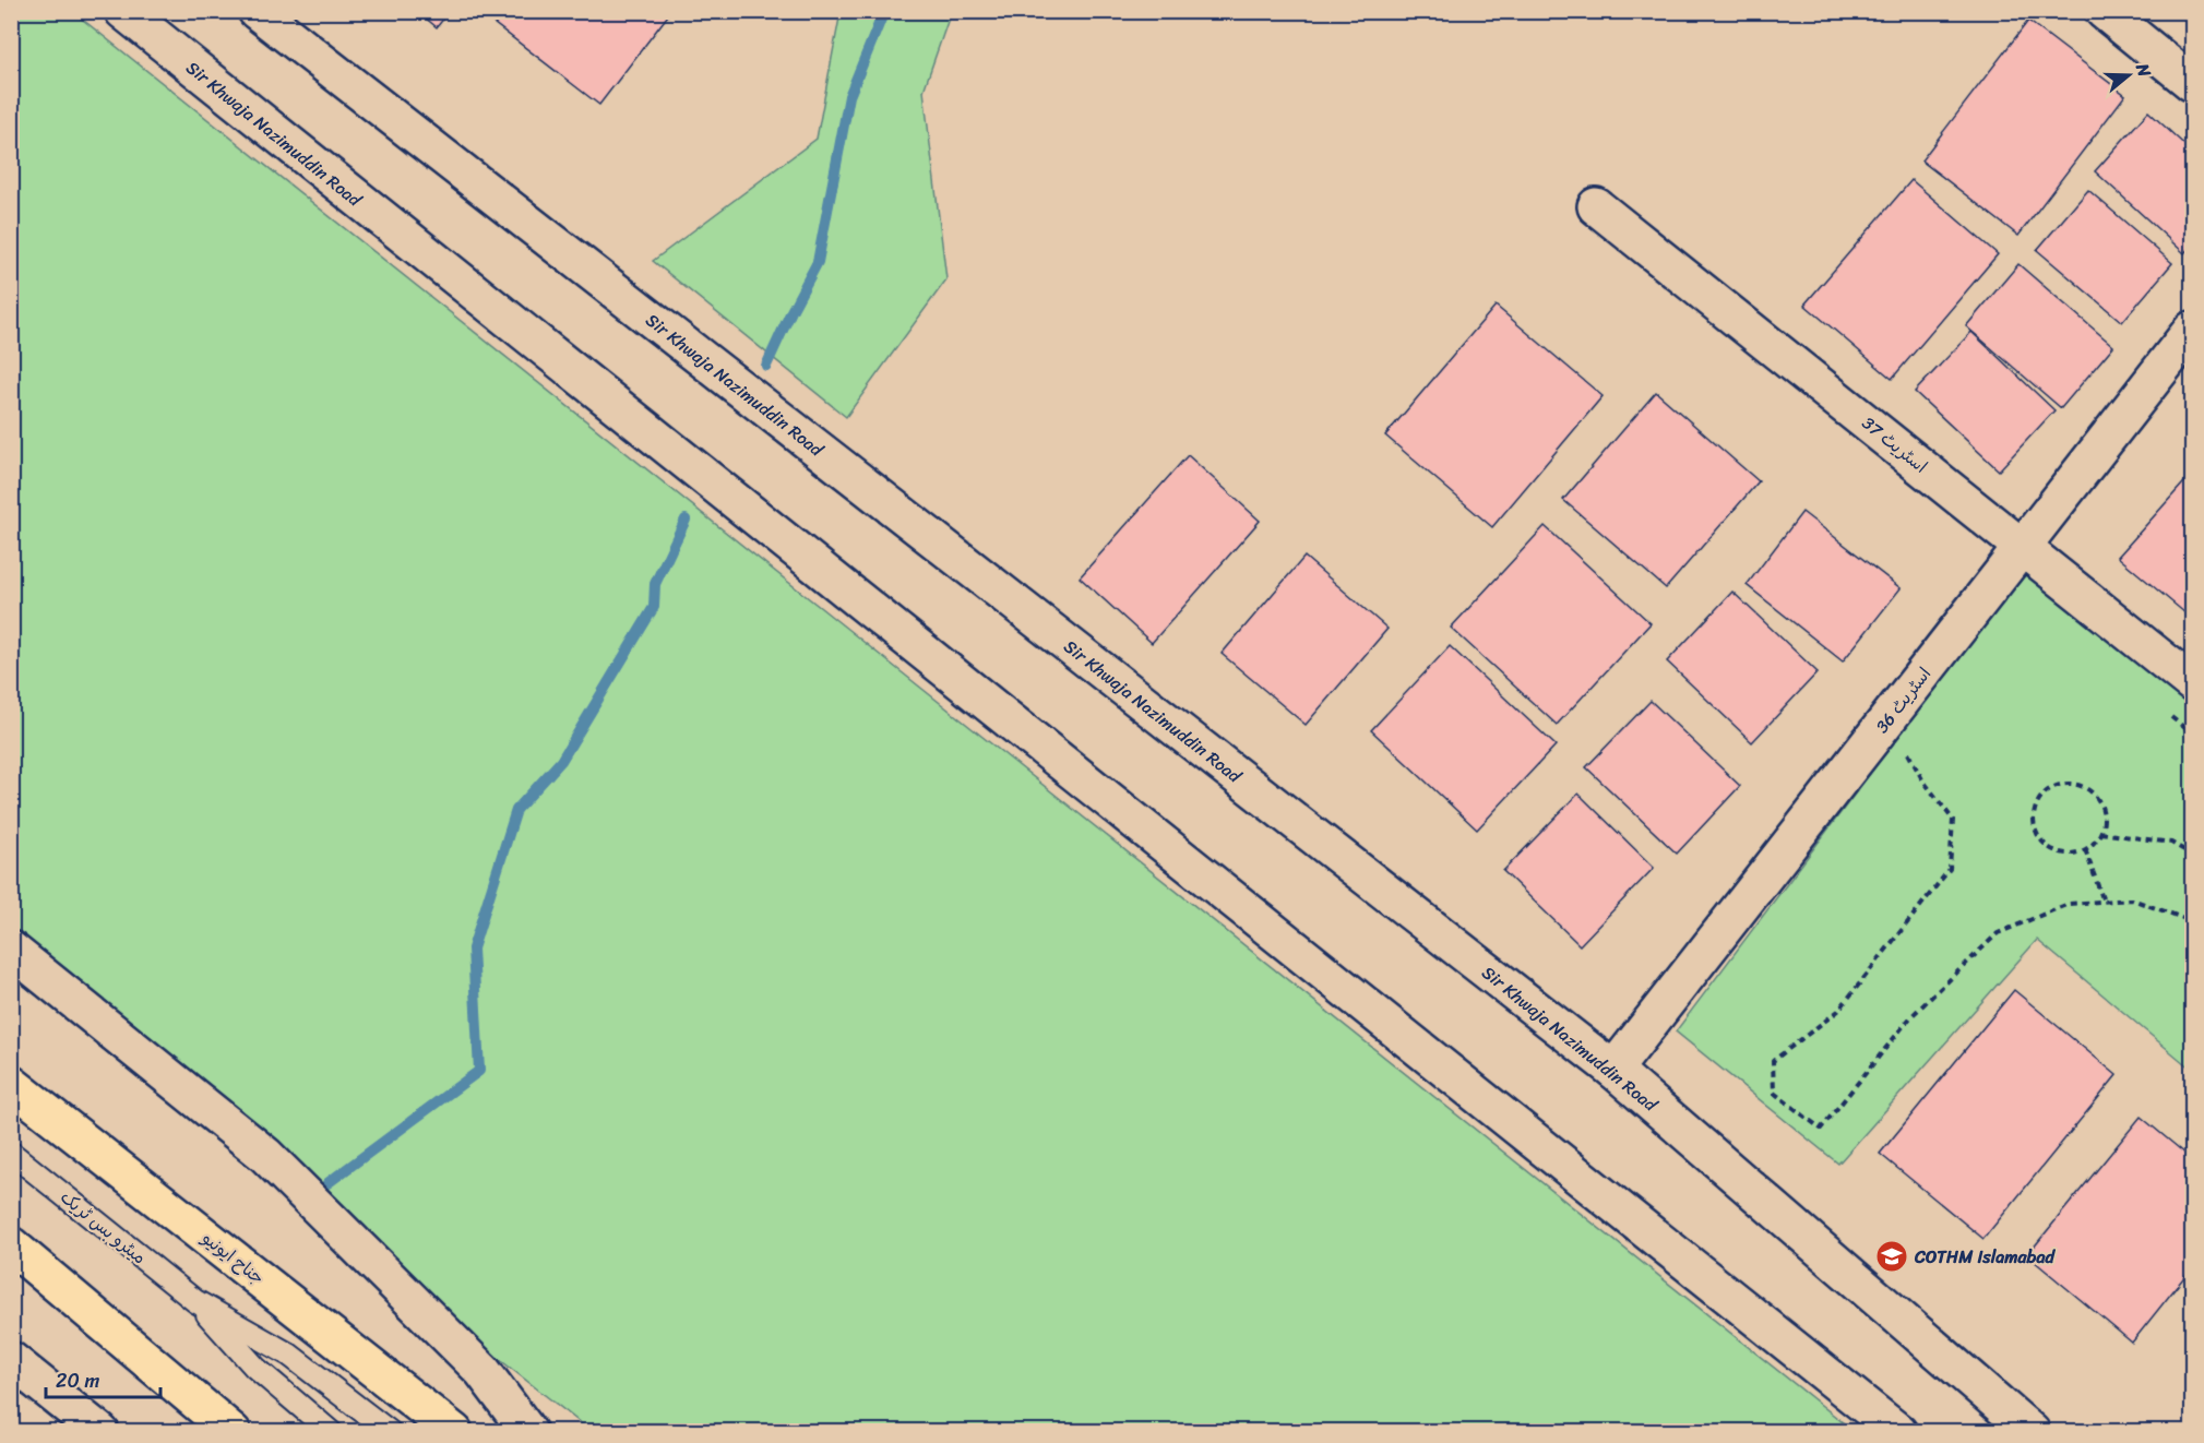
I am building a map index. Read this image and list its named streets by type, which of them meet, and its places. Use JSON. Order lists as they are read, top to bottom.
{
  "streets": {
    "main road": [
      "Sir Khwaja Nazimuddin Road",
      "اسٹریٹ 37",
      "اسٹریٹ 36",
      "جناح ایونیو"
    ],
    "lane": ["میٹرو بس ٹریک"]
  },
  "crossings": [
    ["Sir Khwaja Nazimuddin Road", "اسٹریٹ 36"],
    ["اسٹریٹ 37", "اسٹریٹ 36"]
  ],
  "places": {
    "school or university": ["COTHM Islamabad"]
  },
  "scale_bar": "20 m",
  "north": "right"
}
